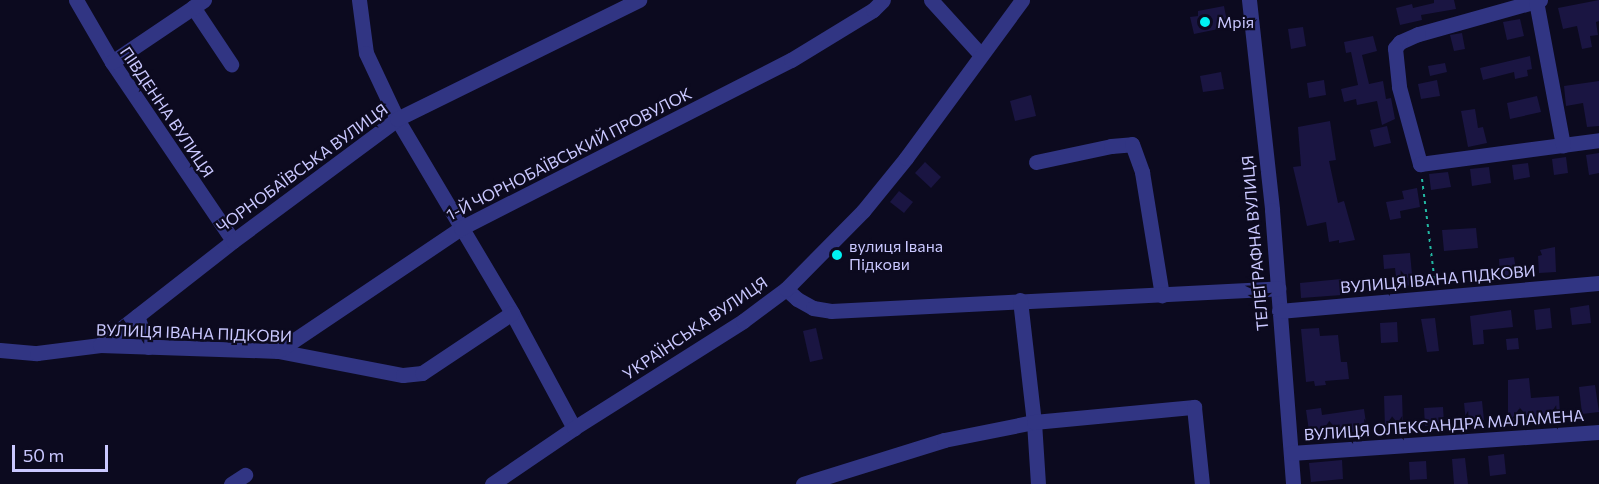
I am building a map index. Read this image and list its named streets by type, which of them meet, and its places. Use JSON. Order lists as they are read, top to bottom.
{
  "streets": {
    "street": [
      "ПІВДЕННА ВУЛИЦЯ",
      "1-Й ЧОРНОБАЇВСЬКИЙ ПРОВУЛОК",
      "ЧОРНОБАЇВСЬКА ВУЛИЦЯ",
      "ТЕЛЕГРАФНА ВУЛИЦЯ",
      "ВУЛИЦЯ ІВАНА ПІДКОВИ",
      "УКРАЇНСЬКА ВУЛИЦЯ",
      "ВУЛИЦЯ ОЛЕКСАНДРА МАЛАМЕНА"
    ]
  },
  "crossings": [
    ["ПІВДЕННА ВУЛИЦЯ", "ЧОРНОБАЇВСЬКА ВУЛИЦЯ"],
    ["1-Й ЧОРНОБАЇВСЬКИЙ ПРОВУЛОК", "ВУЛИЦЯ ІВАНА ПІДКОВИ"],
    ["ЧОРНОБАЇВСЬКА ВУЛИЦЯ", "ВУЛИЦЯ ІВАНА ПІДКОВИ"],
    ["ТЕЛЕГРАФНА ВУЛИЦЯ", "ВУЛИЦЯ ІВАНА ПІДКОВИ"],
    ["ТЕЛЕГРАФНА ВУЛИЦЯ", "ВУЛИЦЯ ОЛЕКСАНДРА МАЛАМЕНА"]
  ],
  "places": ["Мрія", "вулиця Івана Підкови"],
  "scale_bar": "50 m"
}
